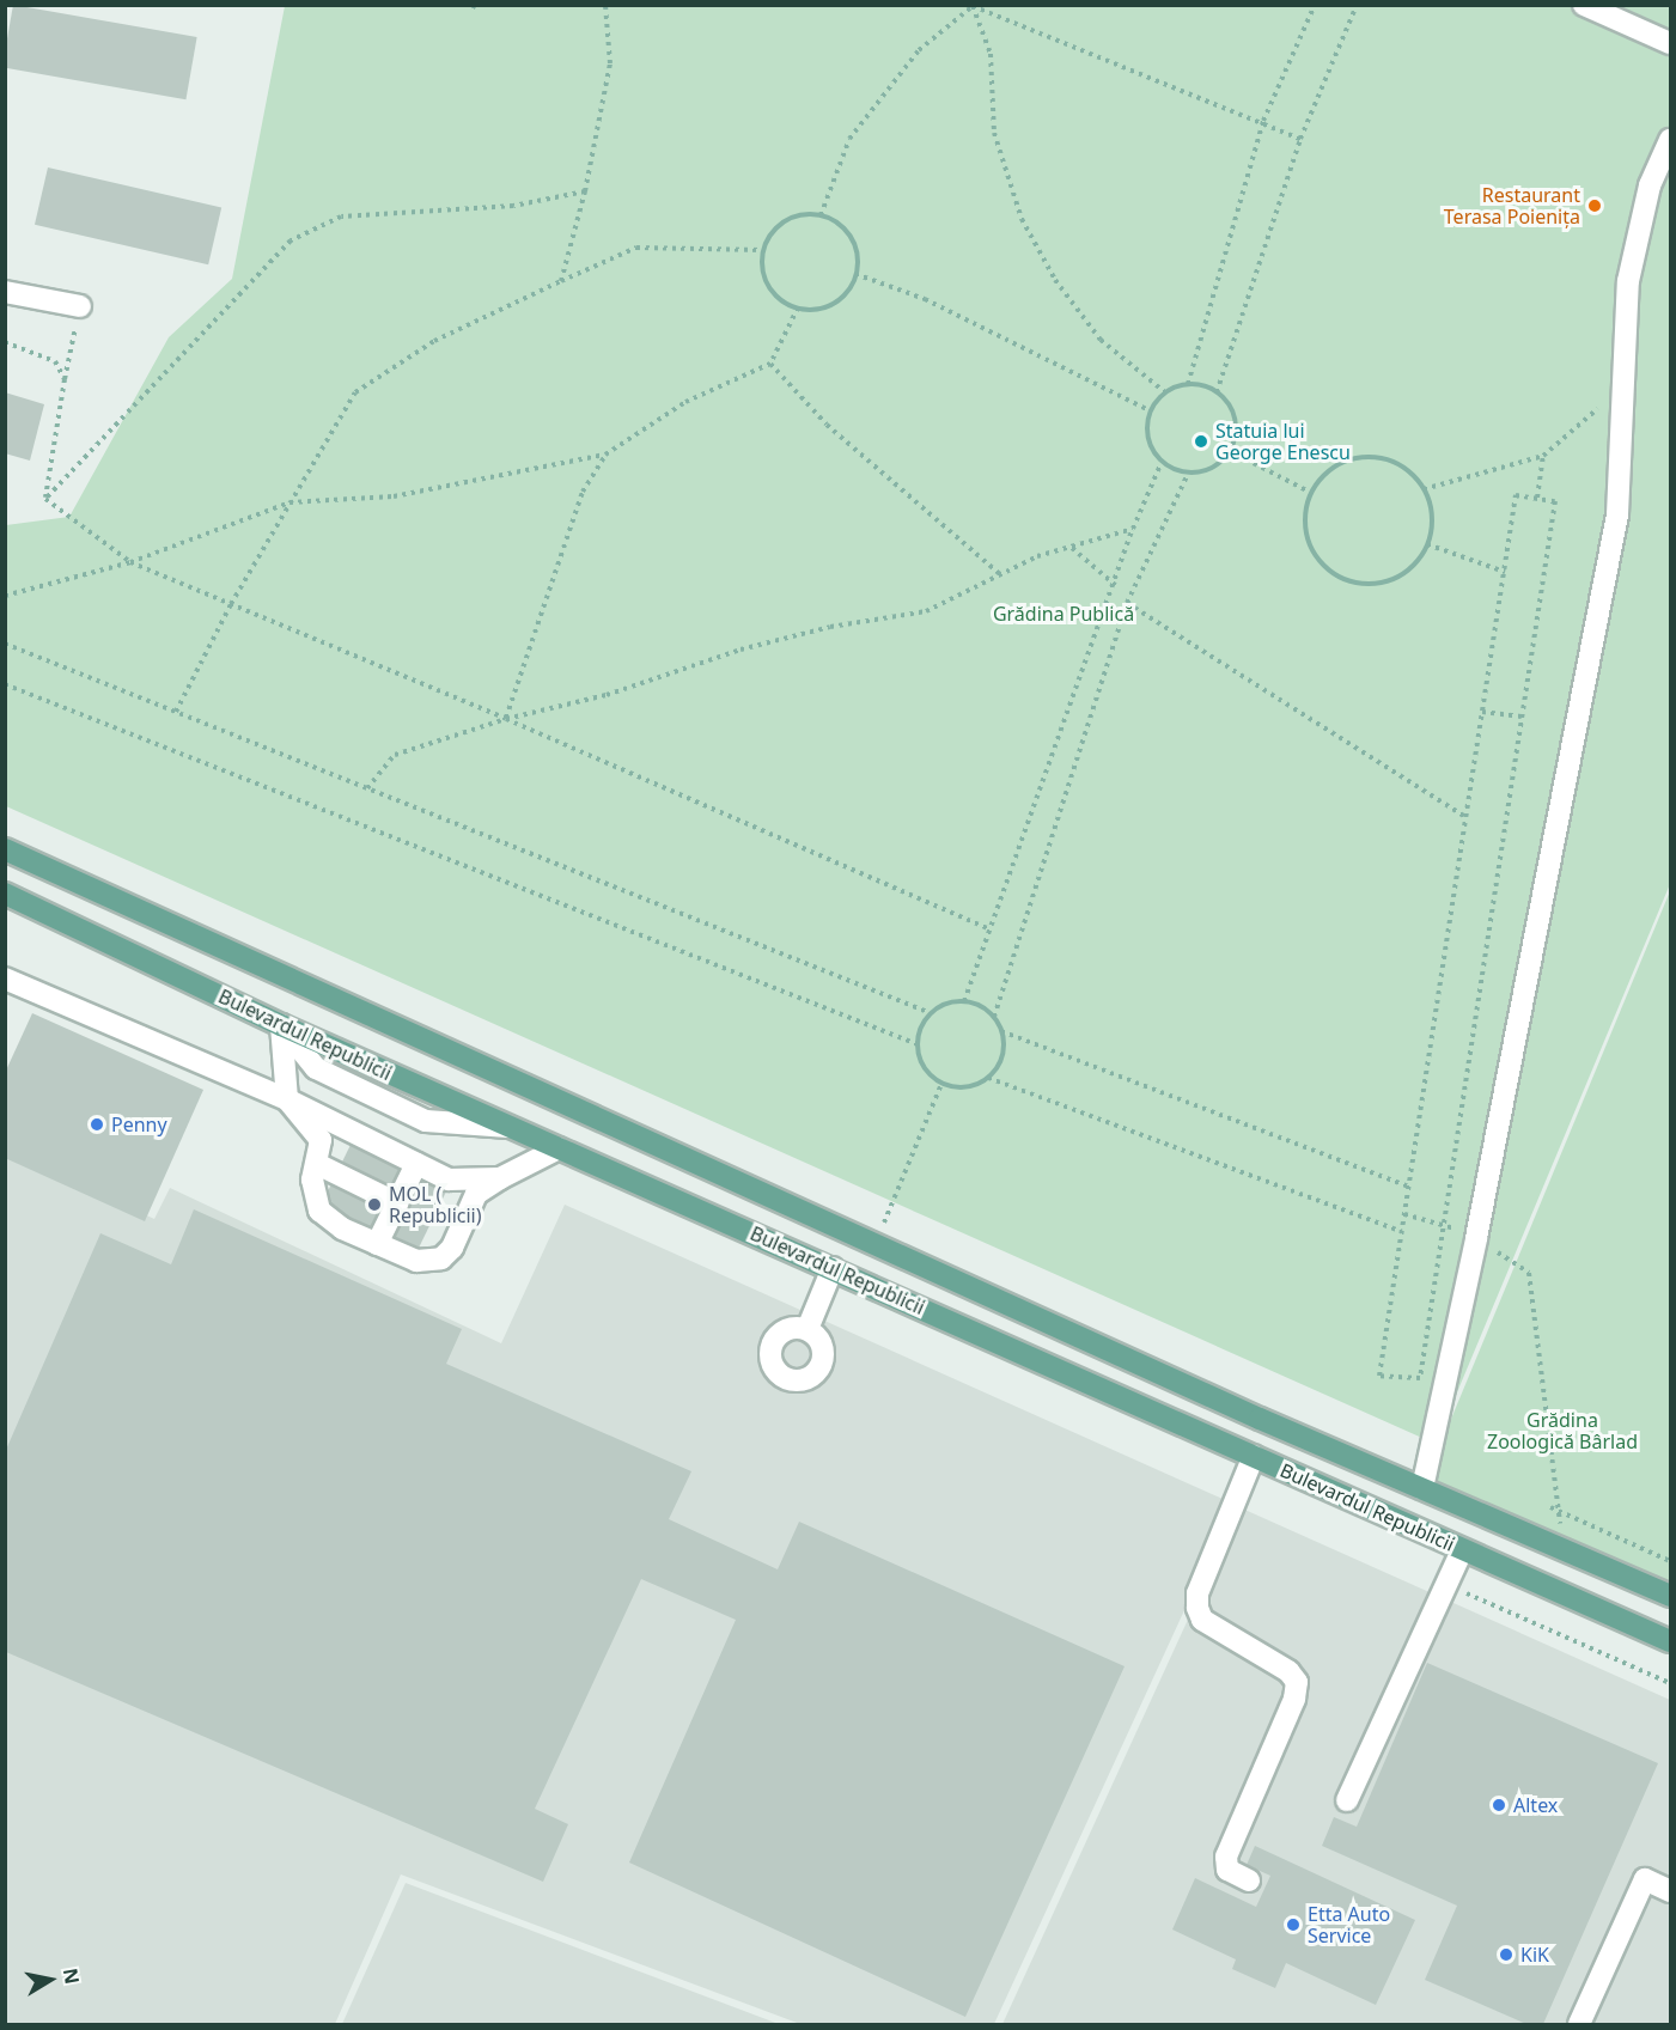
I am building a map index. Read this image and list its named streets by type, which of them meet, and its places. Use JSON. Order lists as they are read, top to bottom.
{
  "streets": {
    "main road": ["Bulevardul Republicii"]
  },
  "parks": ["Grădina Publică", "Grădina Zoologică Bârlad"],
  "places": [
    "Restaurant Terasa Poienița",
    "Statuia lui George Enescu",
    "Penny",
    "MOL ( Republicii)",
    "Altex",
    "Etta Auto Service",
    "KiK"
  ],
  "north": "right"
}
